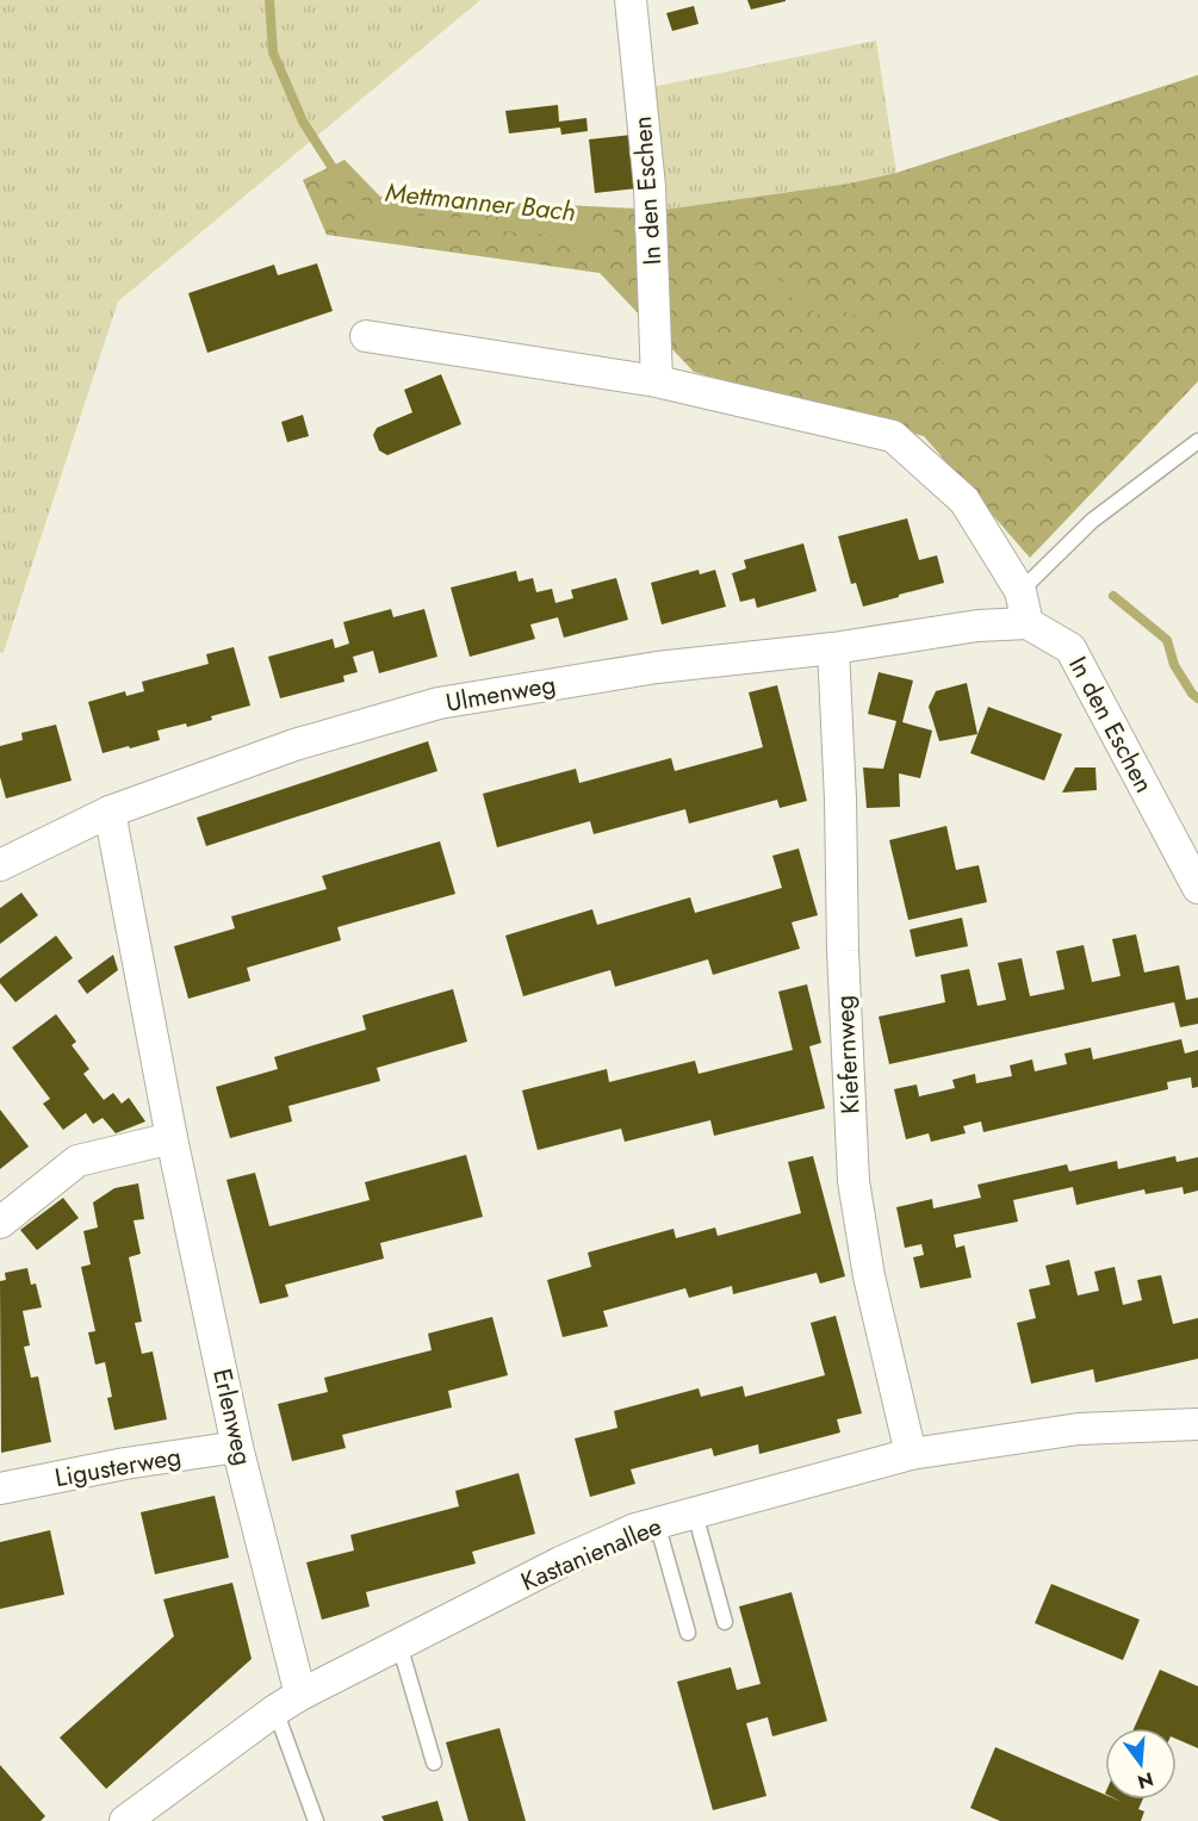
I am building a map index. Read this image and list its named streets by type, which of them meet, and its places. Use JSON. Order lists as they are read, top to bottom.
{
  "streets": {
    "street": [
      "In den Eschen",
      "Ulmenweg",
      "Kiefernweg",
      "Erlenweg",
      "Ligusterweg",
      "Kastanienallee"
    ]
  },
  "crossings": [
    ["In den Eschen", "Ulmenweg"],
    ["Ulmenweg", "Kiefernweg"],
    ["Ulmenweg", "Erlenweg"],
    ["Kiefernweg", "Kastanienallee"],
    ["Erlenweg", "Ligusterweg"],
    ["Erlenweg", "Kastanienallee"]
  ],
  "water": ["Mettmanner Bach"],
  "north": "bottom"
}
